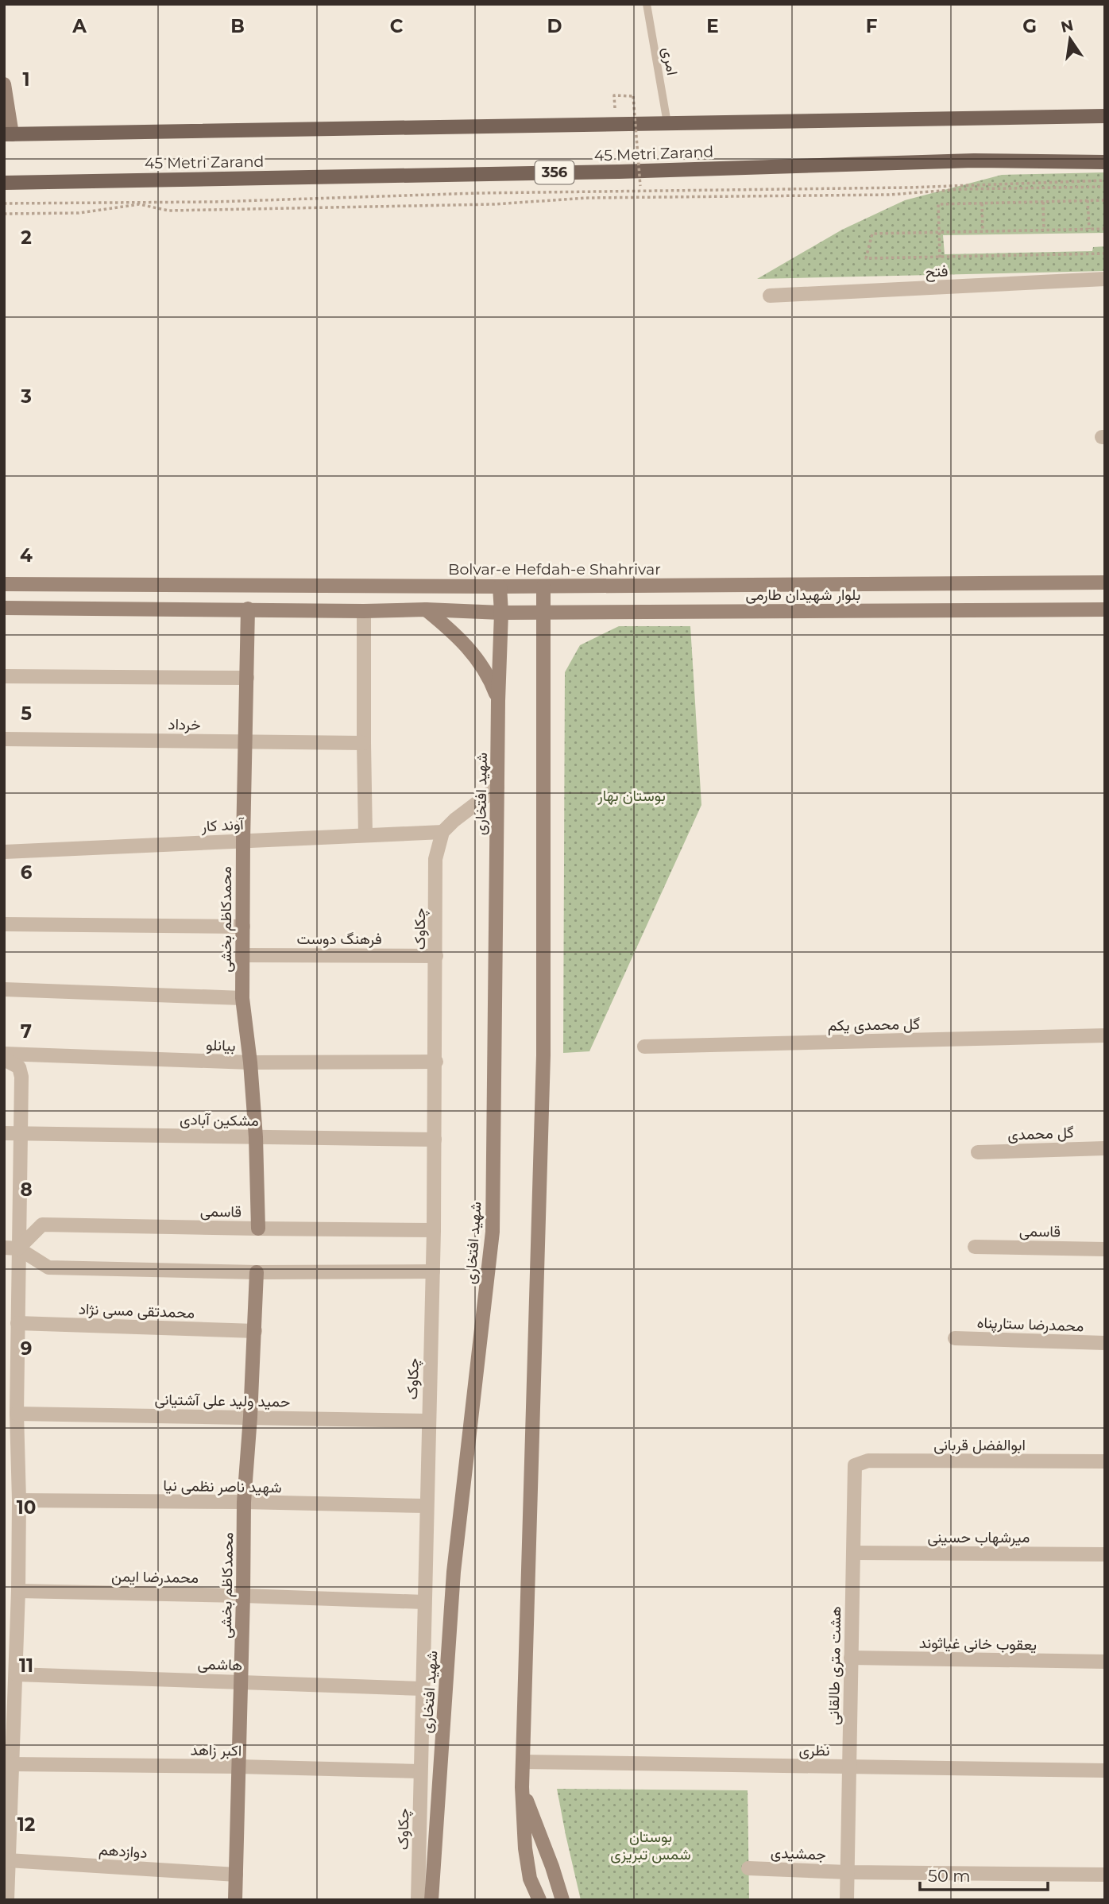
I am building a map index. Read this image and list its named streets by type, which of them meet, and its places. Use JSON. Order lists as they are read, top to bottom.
{
  "streets": {
    "main road": [
      "45 Metri Zarand",
      "356",
      "Bolvar-e Hefdah-e Shahrivar",
      "بلوار شهیدان طارمی",
      "شهید افتخاری",
      "محمدکاظم بخشی"
    ],
    "street": [
      "فتح",
      "خرداد",
      "آوند کار",
      "چکاوک",
      "فرهنگ دوست",
      "گل محمدی یکم",
      "بیانلو",
      "مشکین آبادی",
      "گل محمدی",
      "قاسمی",
      "محمدتقی مسی نژاد",
      "محمدرضا ستارپناه",
      "حمید ولید علی آشتیانی",
      "ابوالفضل قربانی",
      "شهید ناصر نظمی نیا",
      "میرشهاب حسینی",
      "محمدرضا ایمن",
      "یعقوب خانی غیاثوند",
      "هاشمی",
      "هشت متری طالقانی",
      "اکبر زاهد",
      "نظری",
      "دوازدهم",
      "جمشیدی"
    ],
    "lane": ["امری"]
  },
  "crossings": [
    ["امری", "45 Metri Zarand"],
    ["Bolvar-e Hefdah-e Shahrivar", "شهید افتخاری"],
    ["بلوار شهیدان طارمی", "شهید افتخاری"],
    ["خرداد", "محمدکاظم بخشی"],
    ["آوند کار", "محمدکاظم بخشی"],
    ["آوند کار", "چکاوک"],
    ["محمدکاظم بخشی", "فرهنگ دوست"],
    ["محمدکاظم بخشی", "بیانلو"],
    ["محمدکاظم بخشی", "مشکین آبادی"],
    ["محمدکاظم بخشی", "قاسمی"],
    ["محمدکاظم بخشی", "محمدتقی مسی نژاد"],
    ["محمدکاظم بخشی", "حمید ولید علی آشتیانی"],
    ["محمدکاظم بخشی", "شهید ناصر نظمی نیا"],
    ["محمدکاظم بخشی", "محمدرضا ایمن"],
    ["محمدکاظم بخشی", "هاشمی"],
    ["محمدکاظم بخشی", "اکبر زاهد"],
    ["محمدکاظم بخشی", "دوازدهم"],
    ["چکاوک", "فرهنگ دوست"],
    ["چکاوک", "بیانلو"],
    ["چکاوک", "مشکین آبادی"],
    ["چکاوک", "قاسمی"],
    ["چکاوک", "حمید ولید علی آشتیانی"],
    ["چکاوک", "شهید ناصر نظمی نیا"],
    ["چکاوک", "محمدرضا ایمن"],
    ["چکاوک", "هاشمی"],
    ["چکاوک", "اکبر زاهد"],
    ["ابوالفضل قربانی", "هشت متری طالقانی"],
    ["میرشهاب حسینی", "هشت متری طالقانی"],
    ["یعقوب خانی غیاثوند", "هشت متری طالقانی"],
    ["هشت متری طالقانی", "نظری"],
    ["هشت متری طالقانی", "جمشیدی"]
  ],
  "parks": ["بوستان بهار", "بوستان شمس تبریزی"],
  "scale_bar": "50 m",
  "north": "top",
  "grid": {
    "columns": [
      "A",
      "B",
      "C",
      "D",
      "E",
      "F",
      "G"
    ],
    "rows": [
      "1",
      "2",
      "3",
      "4",
      "5",
      "6",
      "7",
      "8",
      "9",
      "10",
      "11",
      "12"
    ]
  }
}
